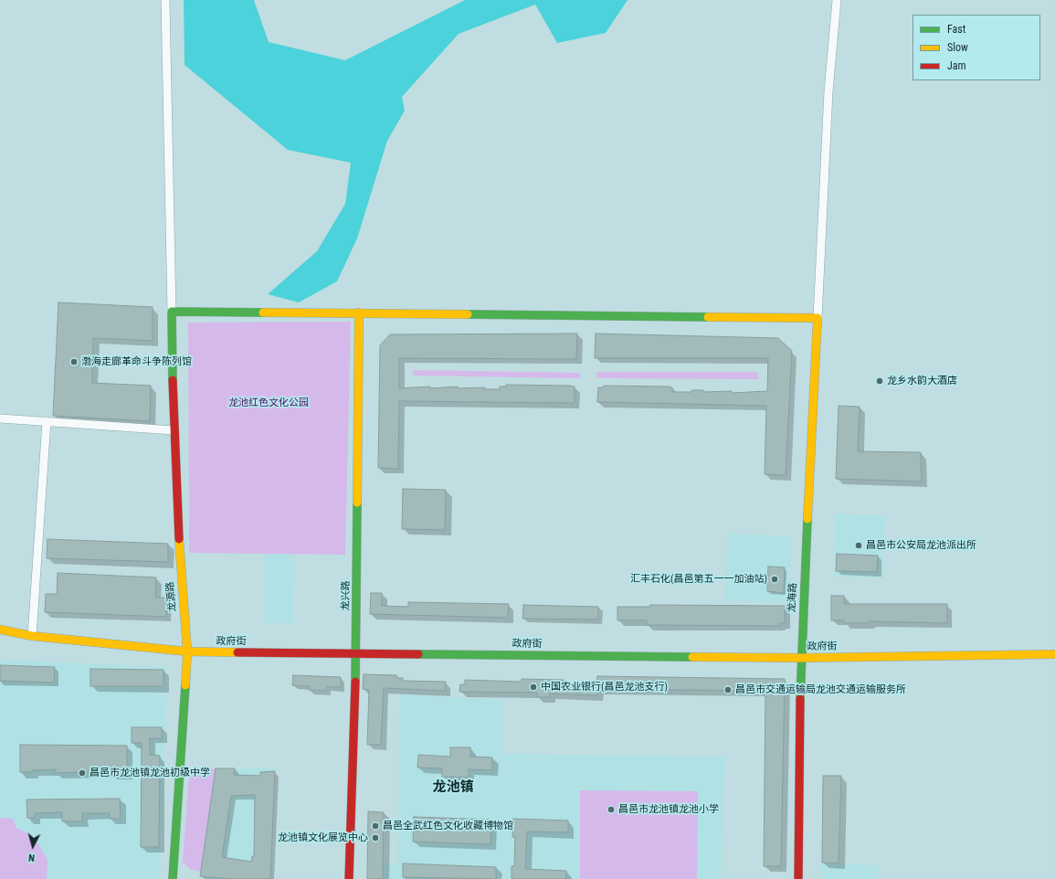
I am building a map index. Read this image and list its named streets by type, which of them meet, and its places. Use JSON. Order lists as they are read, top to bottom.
{
  "streets": {
    "street": [
      "龙兴路",
      "龙源路",
      "龙海路",
      "政府街"
    ]
  },
  "crossings": [
    ["龙兴路", "政府街"],
    ["龙源路", "政府街"],
    ["龙海路", "政府街"]
  ],
  "districts": ["龙池镇"],
  "parks": ["龙池红色文化公园"],
  "places": [
    "渤海走廊革命斗争陈列馆",
    "龙乡水韵大酒店",
    "昌邑市公安局龙池派出所",
    "汇丰石化(昌邑第五一一加油站)",
    "中国农业银行(昌邑龙池支行)",
    "昌邑市交通运输局龙池交通运输服务所",
    "昌邑市龙池镇龙池初级中学",
    "昌邑市龙池镇龙池小学",
    "昌邑全武红色文化收藏博物馆",
    "龙池镇文化展览中心"
  ],
  "legend": ["Fast", "Slow", "Jam"],
  "north": "bottom"
}
